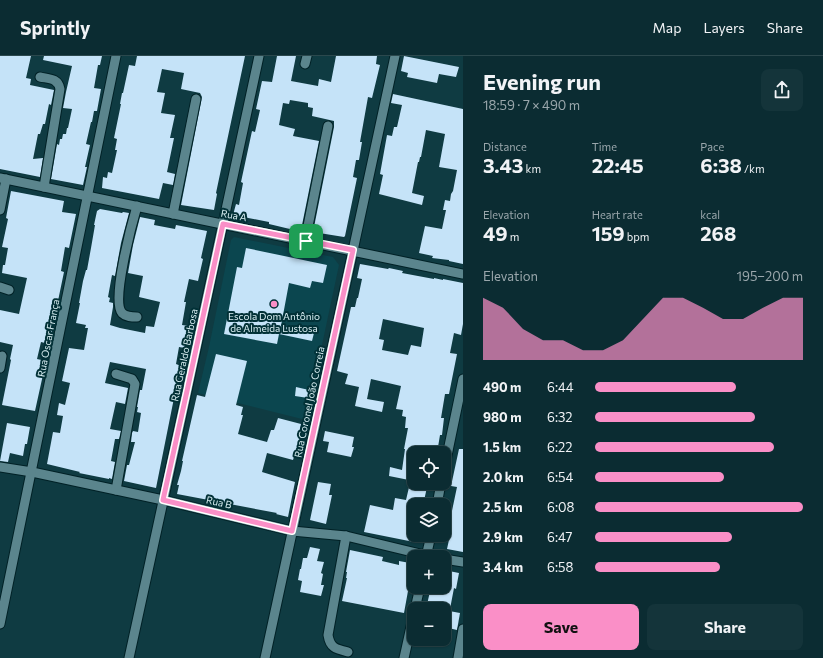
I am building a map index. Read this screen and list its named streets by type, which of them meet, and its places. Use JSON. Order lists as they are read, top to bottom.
{
  "streets": {
    "street": [
      "Rua A",
      "Rua Oscar França",
      "Rua Geraldo Barbosa",
      "Rua Coronel João Correia",
      "Rua B"
    ]
  },
  "crossings": [
    ["Rua A", "Rua Oscar França"],
    ["Rua A", "Rua Geraldo Barbosa"],
    ["Rua A", "Rua Coronel João Correia"],
    ["Rua Oscar França", "Rua B"],
    ["Rua Geraldo Barbosa", "Rua B"],
    ["Rua Coronel João Correia", "Rua B"]
  ],
  "places": ["Escola Dom Antônio de Almeida Lustosa"],
  "page": {
    "header": "Sprintly",
    "nav": ["Map", "Layers", "Share"],
    "heading": ["Evening run", "18:59 · 7 × 490 m"],
    "stats": [
      ["Distance", "3.43 km"],
      ["Time", "22:45"],
      ["Pace", "6:38 /km"],
      ["Elevation", "49 m"],
      ["Heart rate", "159 bpm"],
      ["kcal", "268"]
    ],
    "chart": ["Elevation", "195–200 m"],
    "list": [
      {
        "name": "490 m",
        "note": "6:44"
      },
      {
        "name": "980 m",
        "note": "6:32"
      },
      {
        "name": "1.5 km",
        "note": "6:22"
      },
      {
        "name": "2.0 km",
        "note": "6:54"
      },
      {
        "name": "2.5 km",
        "note": "6:08"
      },
      {
        "name": "2.9 km",
        "note": "6:47"
      },
      {
        "name": "3.4 km",
        "note": "6:58"
      }
    ],
    "map_buttons": ["+", "−"],
    "buttons": ["Save", "Share"]
  }
}
